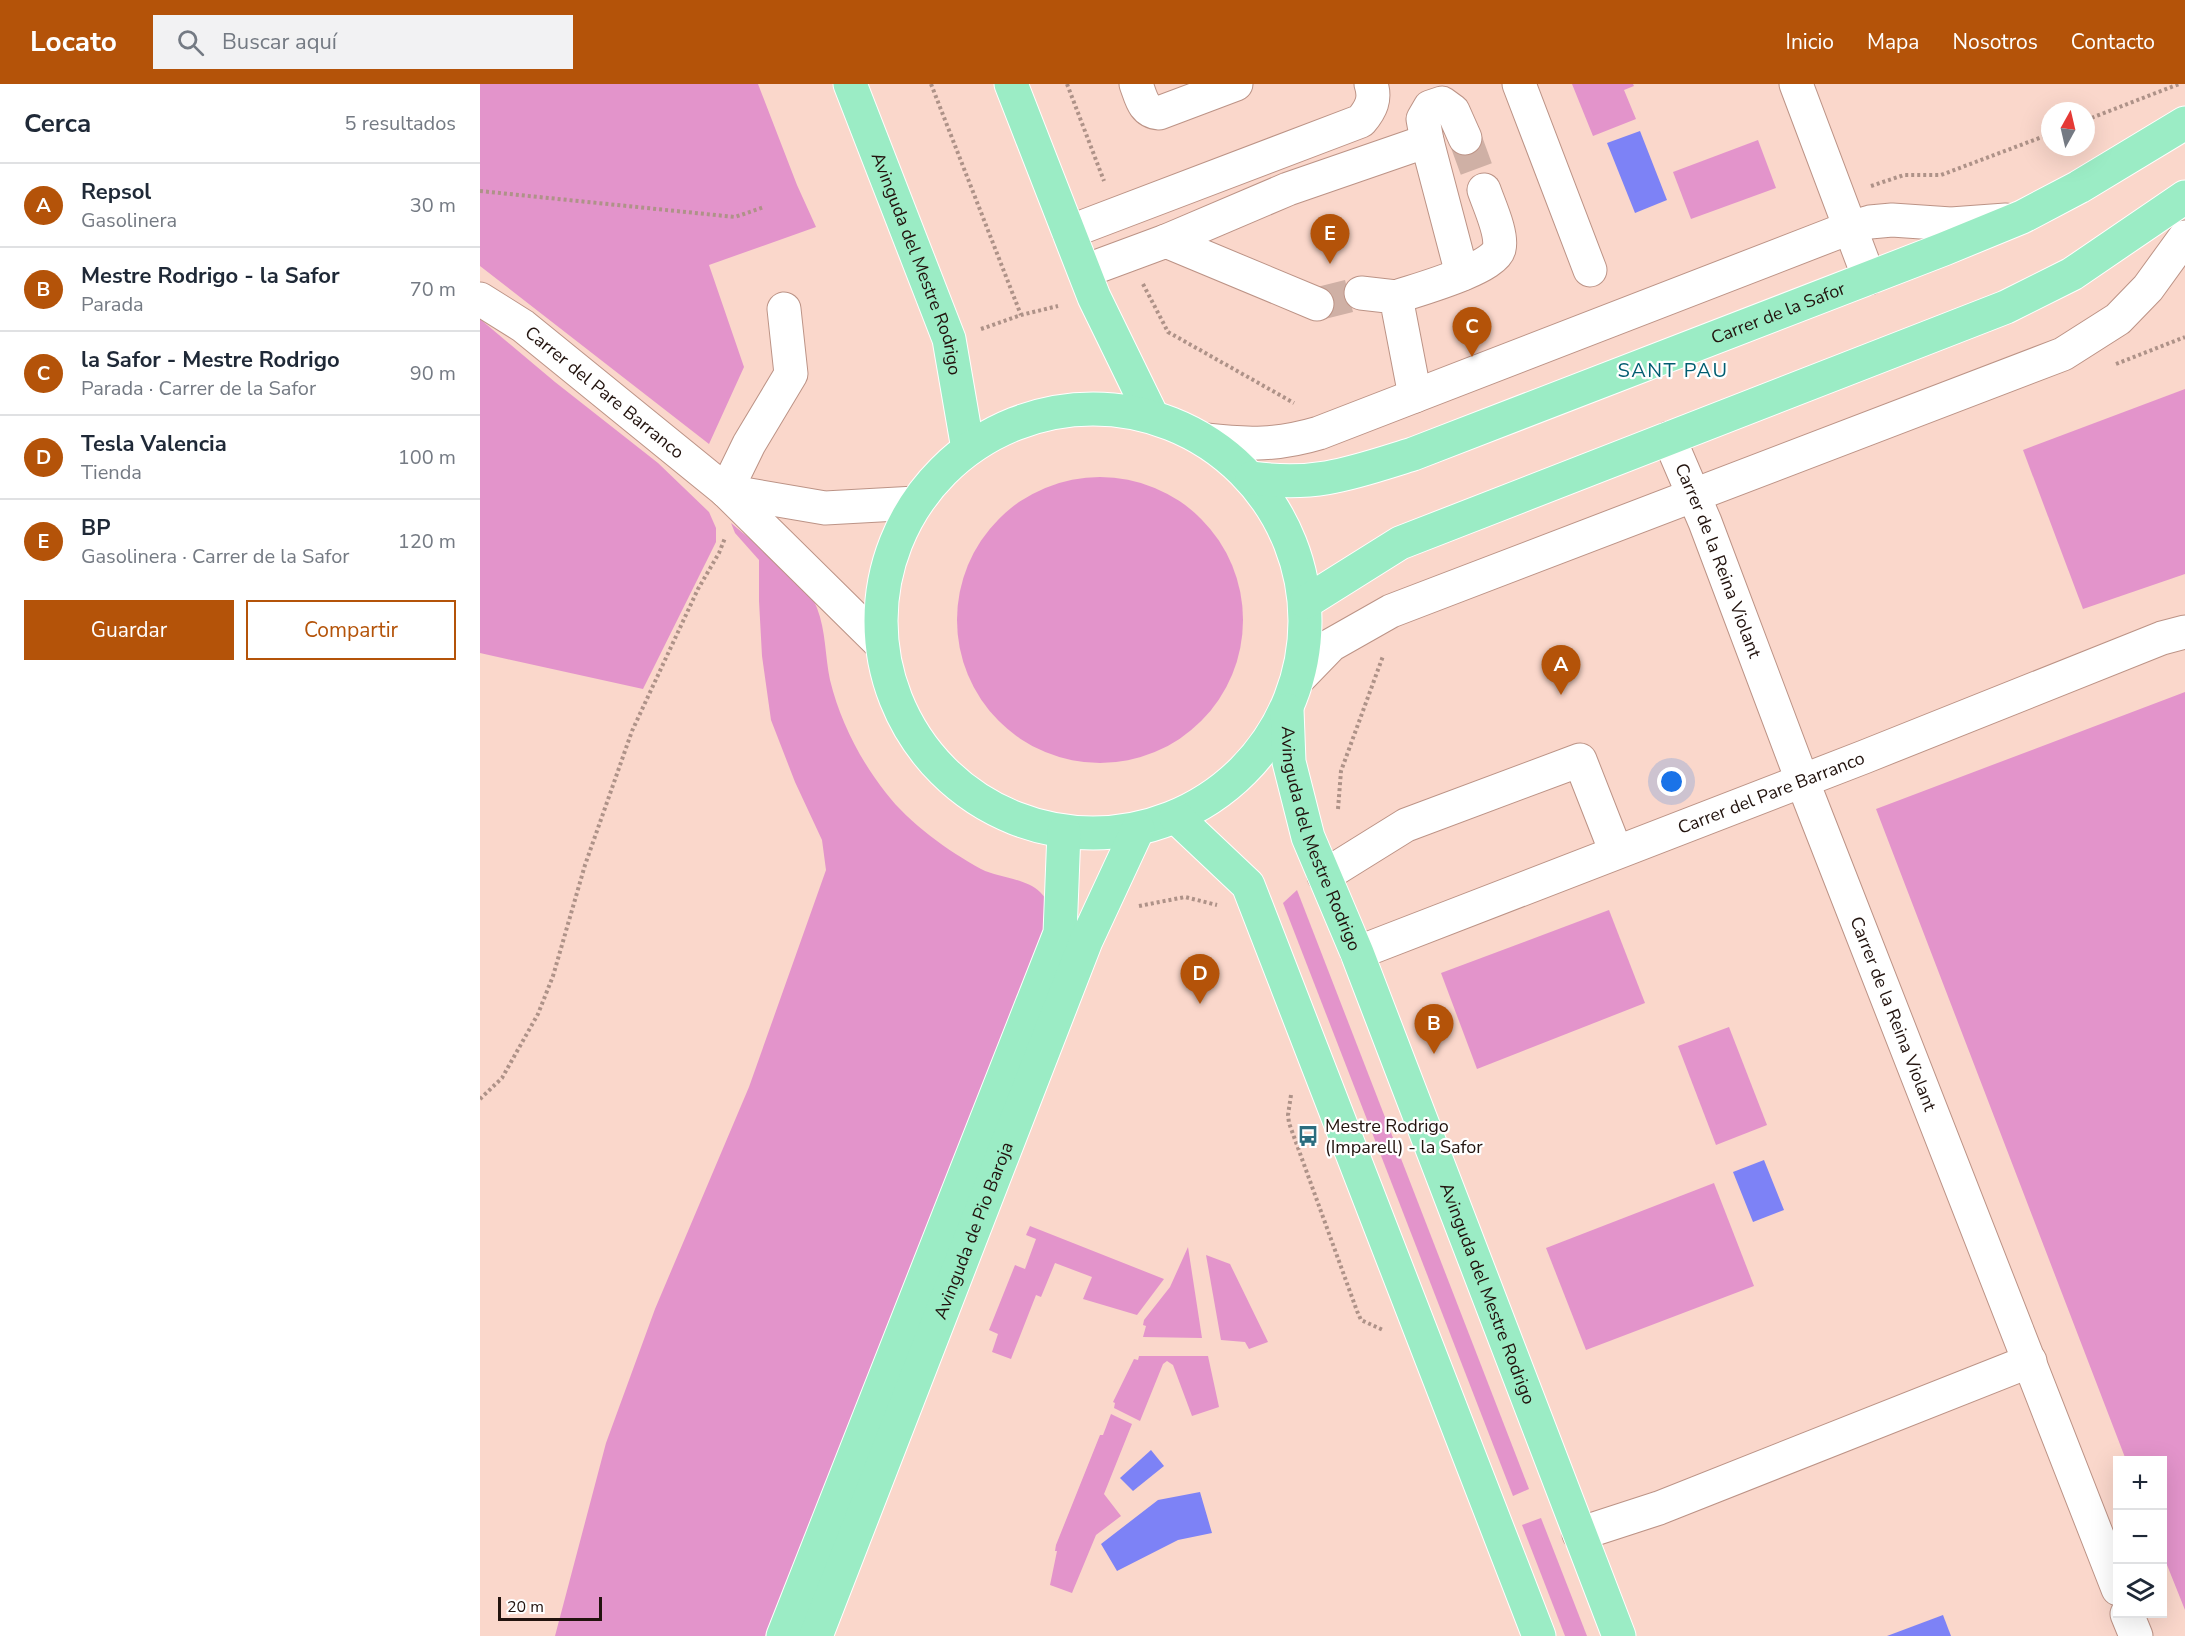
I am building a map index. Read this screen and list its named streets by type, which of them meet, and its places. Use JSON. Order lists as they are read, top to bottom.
{
  "streets": {
    "main road": ["Avinguda del Mestre Rodrigo", "Carrer de la Safor", "Avinguda de Pio Baroja"],
    "street": ["Carrer del Pare Barranco", "Carrer de la Reina Violant"]
  },
  "crossings": [
    ["Avinguda del Mestre Rodrigo", "Carrer del Pare Barranco"],
    ["Carrer del Pare Barranco", "Carrer de la Reina Violant"]
  ],
  "districts": ["SANT PAU"],
  "places": {
    "bus stop": ["Mestre Rodrigo (Imparell) - la Safor"]
  },
  "scale_bar": "20 m",
  "north": "top",
  "page": {
    "header": "Locato",
    "search": "Buscar aquí",
    "nav": [
      "Inicio",
      "Mapa",
      "Nosotros",
      "Contacto"
    ],
    "heading": ["Cerca", "5 resultados"],
    "list": [
      {
        "mark": "A",
        "name": "Repsol",
        "note": "Gasolinera",
        "value": "30 m"
      },
      {
        "mark": "B",
        "name": "Mestre Rodrigo - la Safor",
        "note": "Parada",
        "value": "70 m"
      },
      {
        "mark": "C",
        "name": "la Safor - Mestre Rodrigo",
        "note": "Parada · Carrer de la Safor",
        "value": "90 m"
      },
      {
        "mark": "D",
        "name": "Tesla Valencia",
        "note": "Tienda",
        "value": "100 m"
      },
      {
        "mark": "E",
        "name": "BP",
        "note": "Gasolinera · Carrer de la Safor",
        "value": "120 m"
      }
    ],
    "pins": [
      "E",
      "C",
      "A",
      "D",
      "B"
    ],
    "buttons": ["Guardar", "Compartir"],
    "map_buttons": ["+", "−"],
    "scale": "20 m"
  }
}
